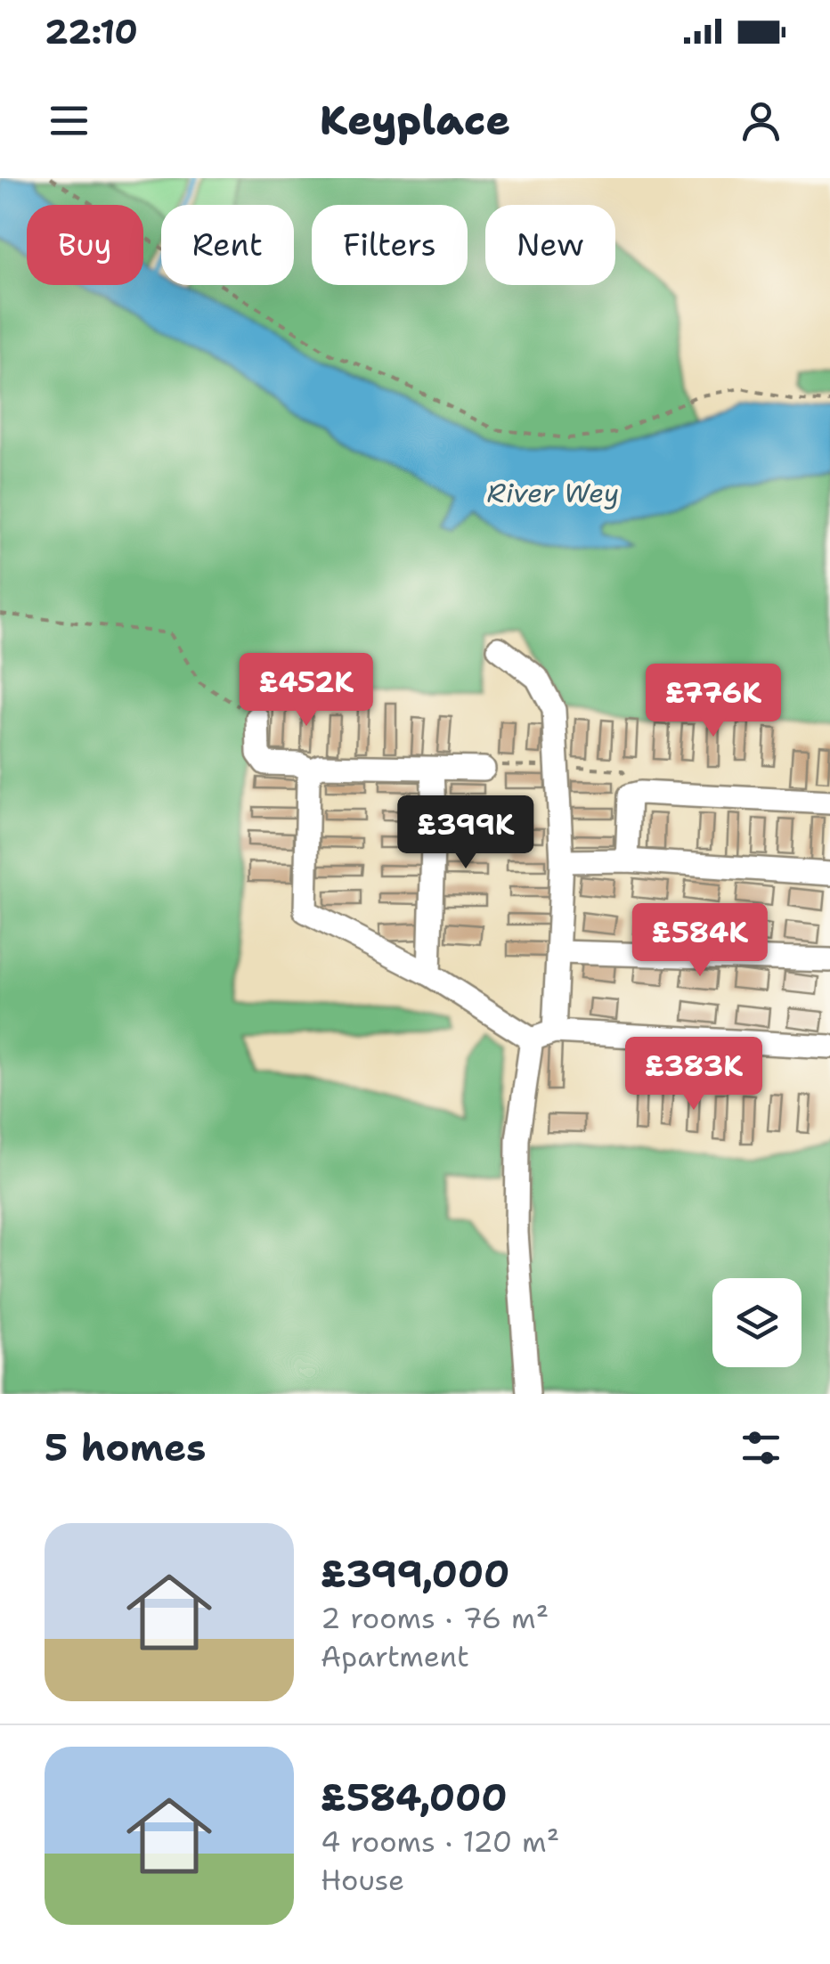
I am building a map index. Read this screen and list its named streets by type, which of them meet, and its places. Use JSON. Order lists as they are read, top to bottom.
{
  "water": ["River Wey"],
  "page": {
    "status": "22:10",
    "header": "Keyplace",
    "chip": [
      "Buy",
      "Rent",
      "Filters",
      "New"
    ],
    "price": [
      "£452K",
      "£776K",
      "£399K",
      "£584K",
      "£383K"
    ],
    "heading": "5 homes",
    "list": [
      {
        "name": "£399,000",
        "note": "2 rooms · 76 m² · Apartment"
      },
      {
        "name": "£584,000",
        "note": "4 rooms · 120 m² · House"
      }
    ]
  }
}
